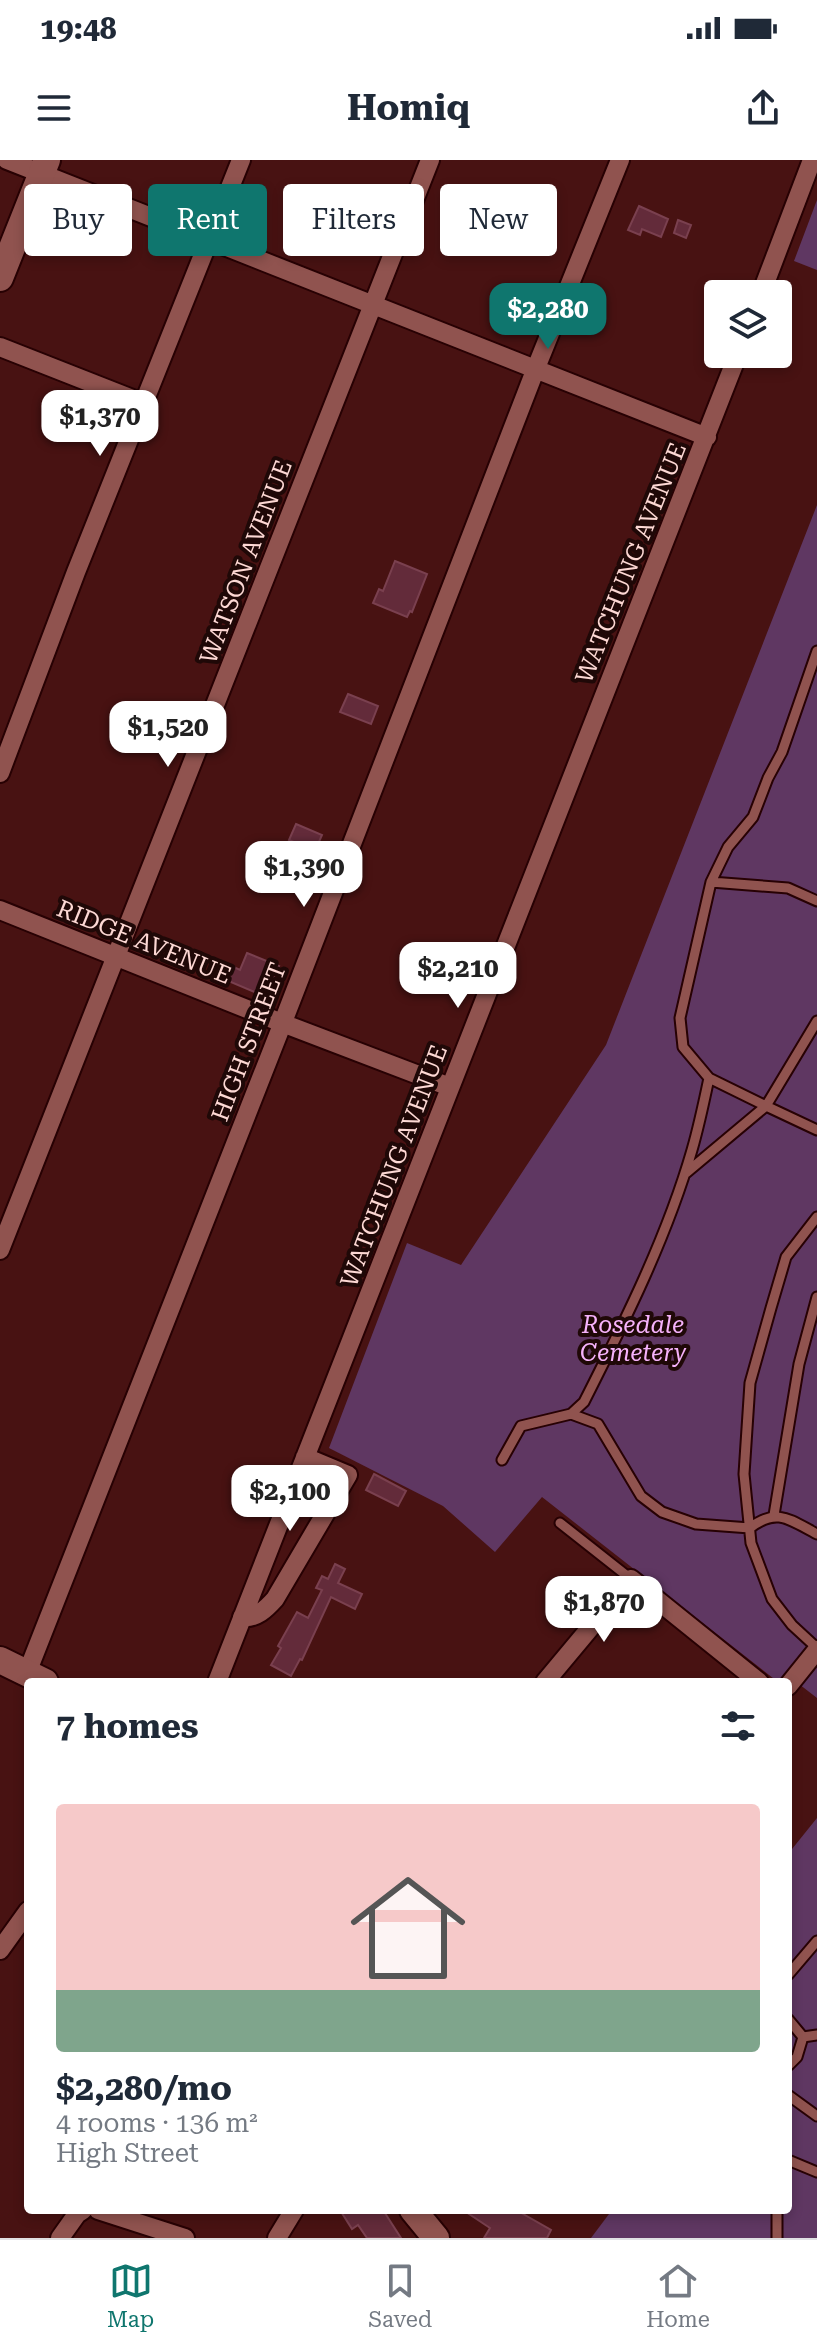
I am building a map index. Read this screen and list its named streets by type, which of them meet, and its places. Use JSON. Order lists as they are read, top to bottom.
{
  "streets": {
    "street": [
      "WATSON AVENUE",
      "WATCHUNG AVENUE",
      "RIDGE AVENUE",
      "HIGH STREET"
    ]
  },
  "crossings": [
    ["WATSON AVENUE", "RIDGE AVENUE"],
    ["WATCHUNG AVENUE", "RIDGE AVENUE"],
    ["RIDGE AVENUE", "HIGH STREET"]
  ],
  "parks": ["Rosedale Cemetery"],
  "page": {
    "status": "19:48",
    "header": "Homiq",
    "chip": [
      "Buy",
      "Rent",
      "Filters",
      "New"
    ],
    "price": [
      "$2,280",
      "$1,370",
      "$1,520",
      "$1,390",
      "$2,210",
      "$2,100",
      "$1,870"
    ],
    "heading": "7 homes",
    "list": [
      {
        "name": "$2,280/mo",
        "note": "4 rooms · 136 m² · High Street"
      }
    ],
    "tabs": ["Map", "Saved", "Home"]
  }
}
